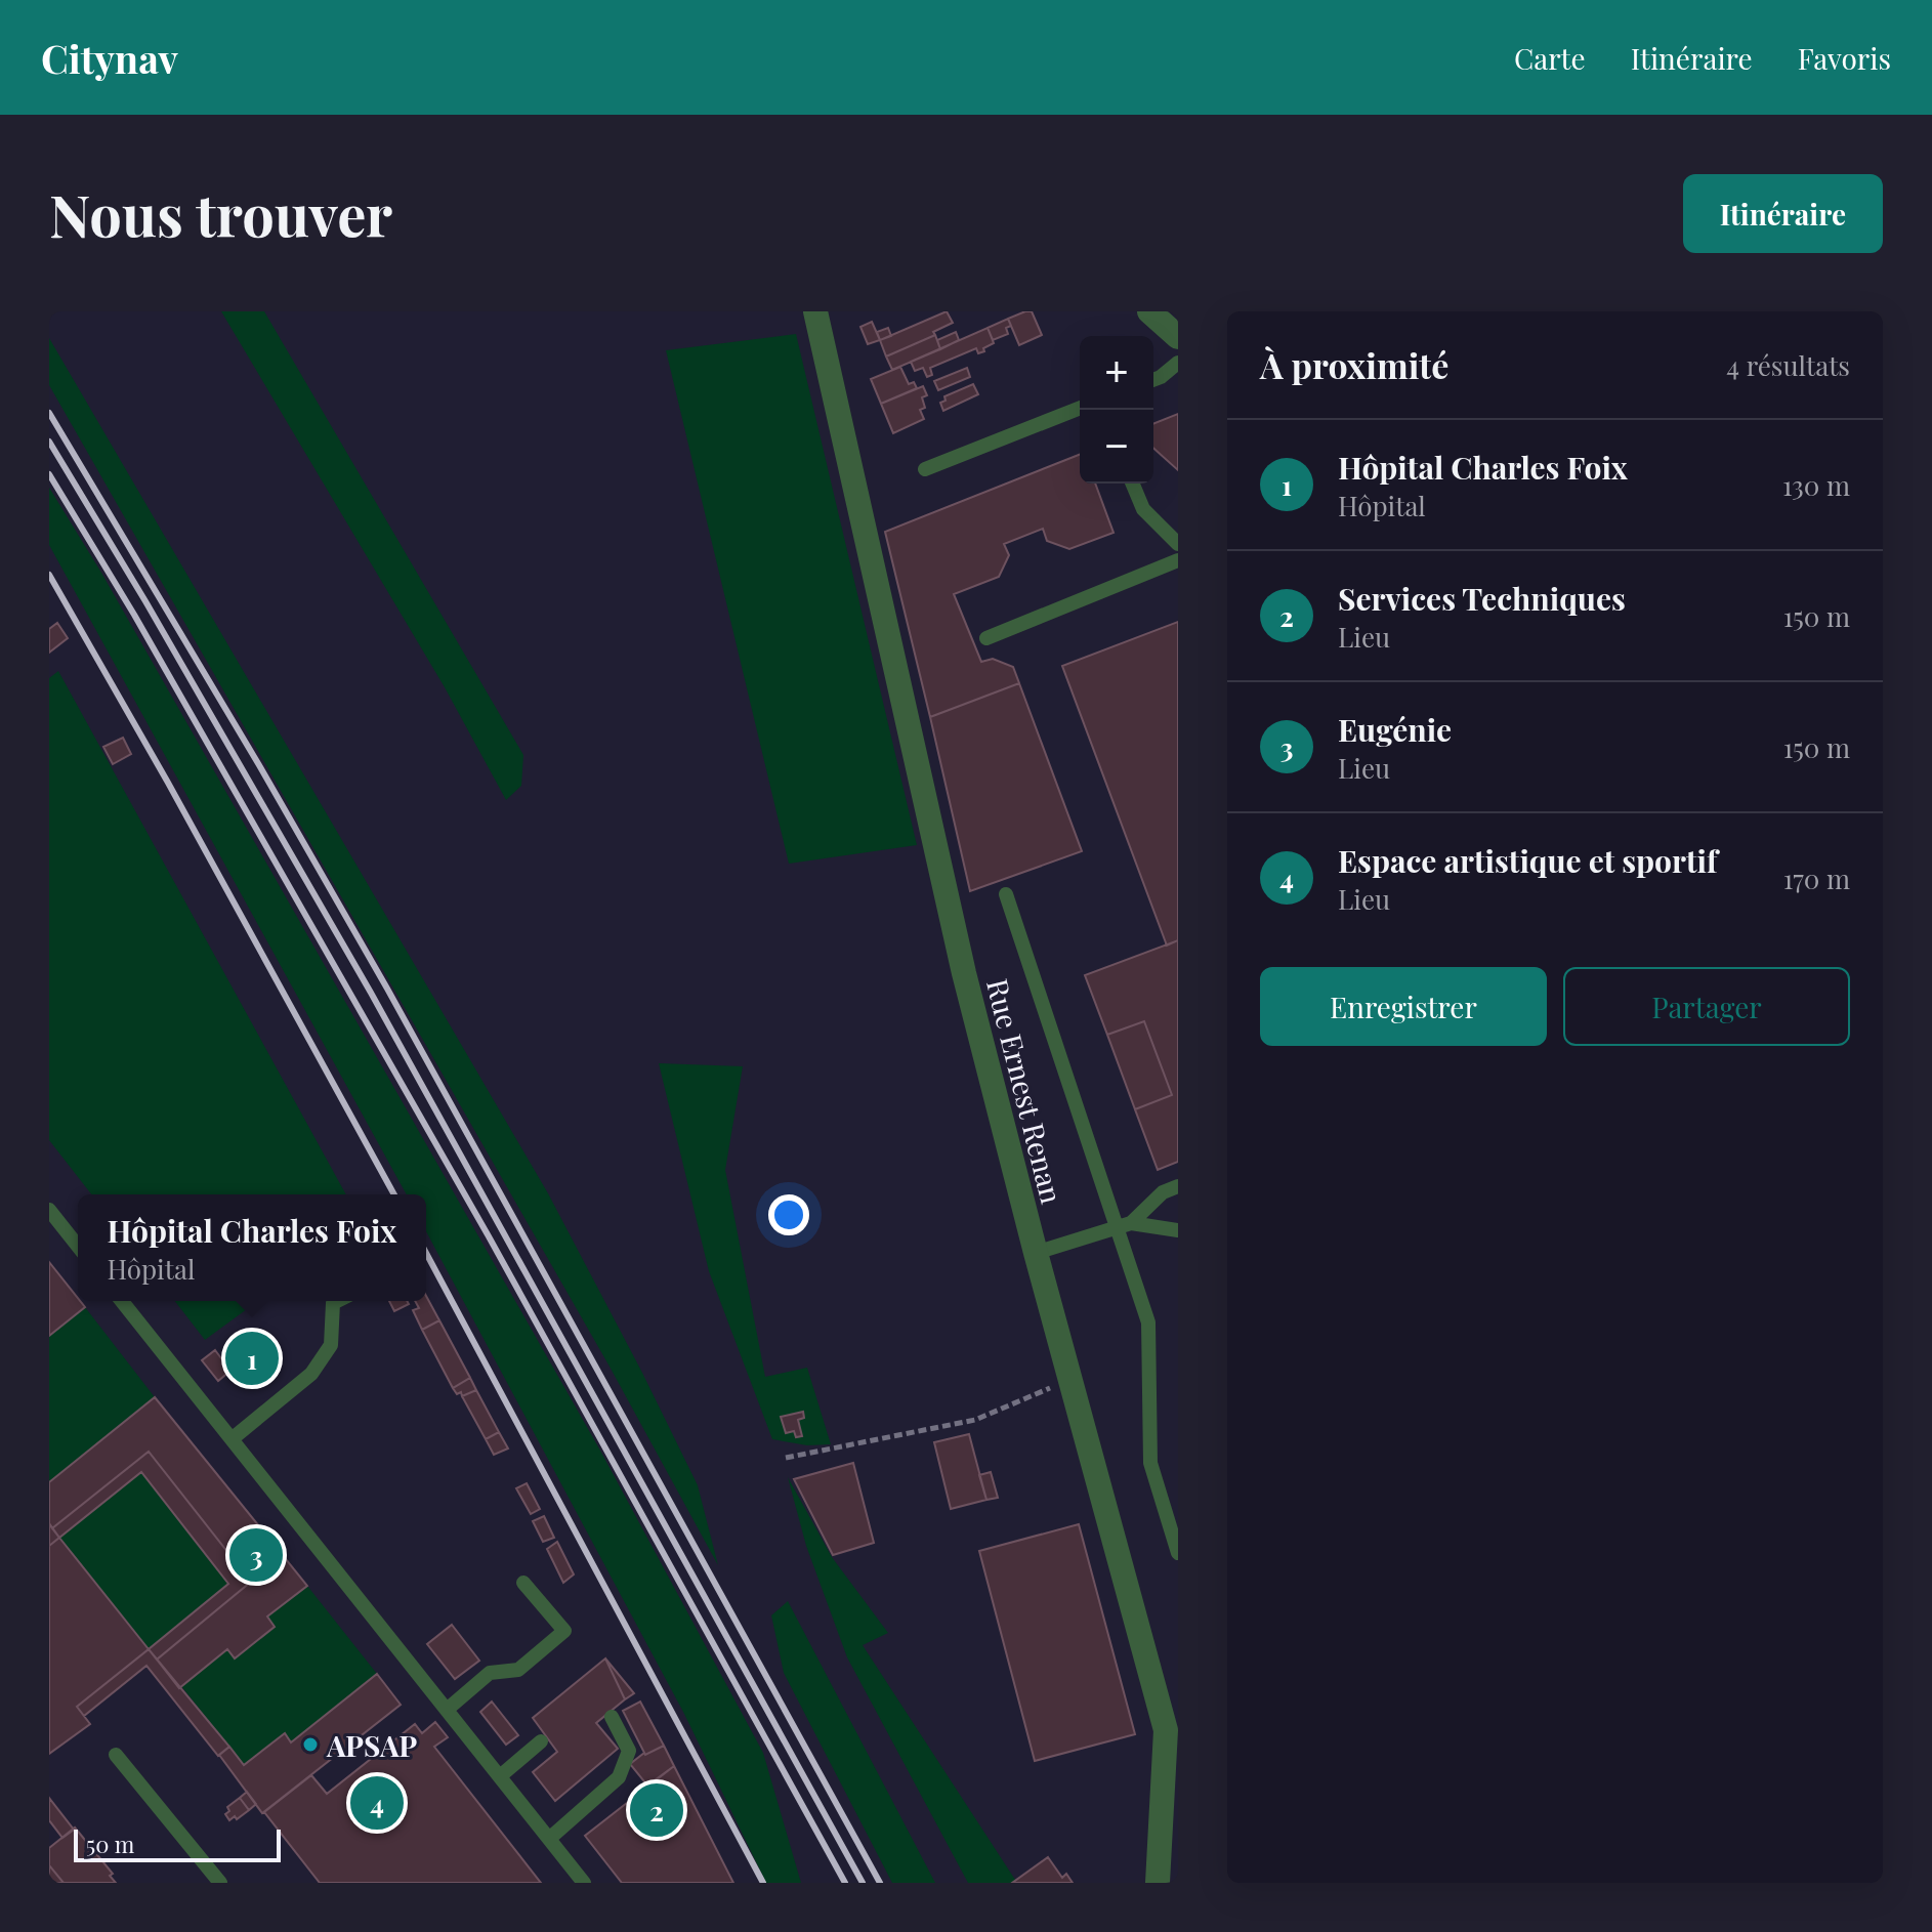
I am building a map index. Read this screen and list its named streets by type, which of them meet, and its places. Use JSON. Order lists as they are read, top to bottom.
{
  "streets": {
    "street": ["Rue Ernest Renan"]
  },
  "places": ["APSAP"],
  "scale_bar": "50 m",
  "page": {
    "header": "Citynav",
    "nav": ["Carte", "Itinéraire", "Favoris"],
    "buttons": [
      "Itinéraire",
      ["Enregistrer", "Partager"]
    ],
    "title": "Nous trouver",
    "heading": ["À proximité", "4 résultats"],
    "map_buttons": ["+", "−"],
    "list": [
      {
        "mark": "1",
        "name": "Hôpital Charles Foix",
        "note": "Hôpital",
        "value": "130 m"
      },
      {
        "mark": "2",
        "name": "Services Techniques",
        "note": "Lieu",
        "value": "150 m"
      },
      {
        "mark": "3",
        "name": "Eugénie",
        "note": "Lieu",
        "value": "150 m"
      },
      {
        "mark": "4",
        "name": "Espace artistique et sportif",
        "note": "Lieu",
        "value": "170 m"
      }
    ],
    "popup": ["Hôpital Charles Foix", "Hôpital"],
    "pins": [
      "1",
      "3",
      "4",
      "2"
    ],
    "scale": "50 m"
  }
}
